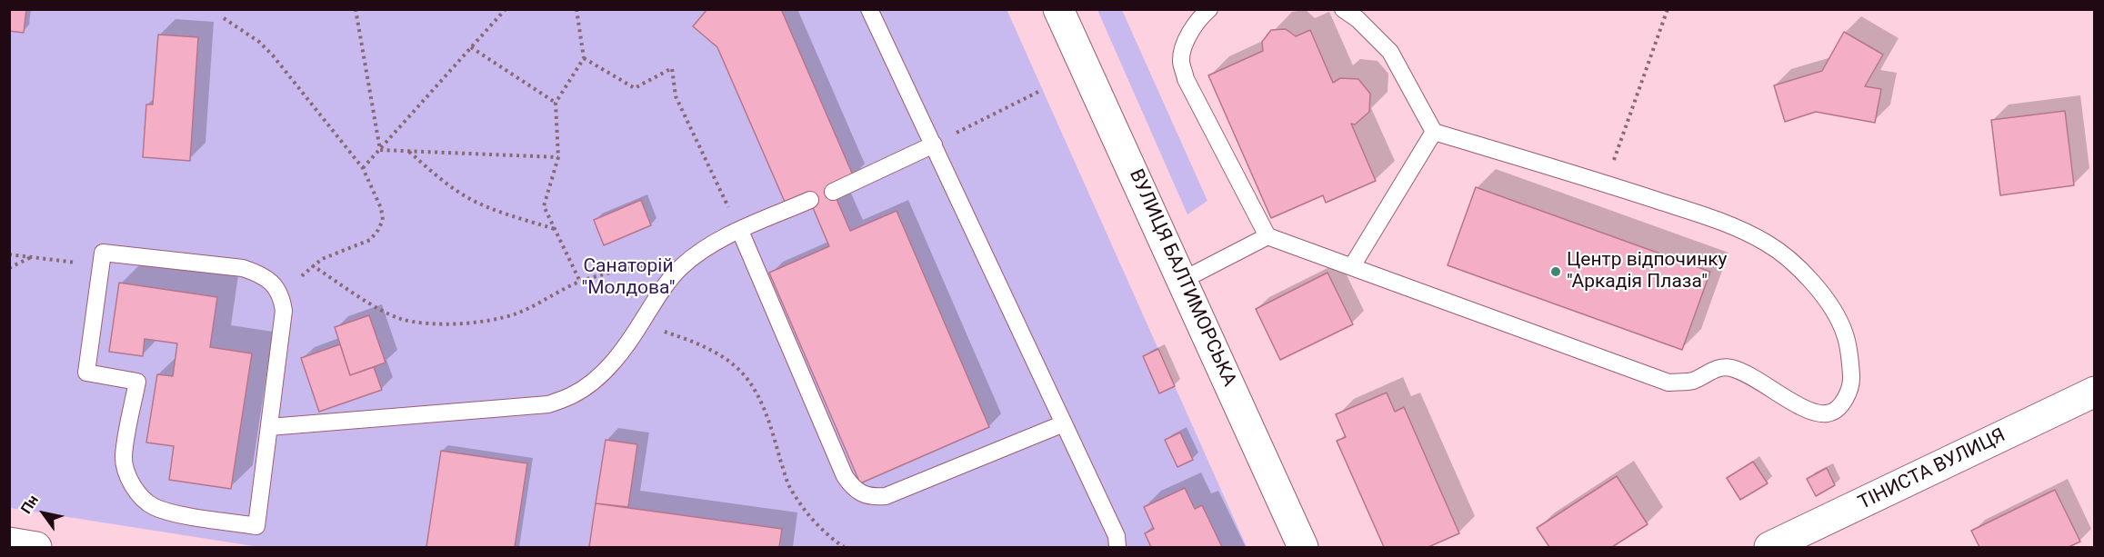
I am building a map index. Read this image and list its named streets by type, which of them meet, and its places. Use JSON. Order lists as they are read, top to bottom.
{
  "streets": {
    "main road": ["ВУЛИЦЯ БАЛТИМОРСЬКА", "ТІНИСТА ВУЛИЦЯ"]
  },
  "parks": ["Санаторій \"Молдова\""],
  "places": ["Центр відпочинку \"Аркадія Плаза\""],
  "north": "top left"
}
